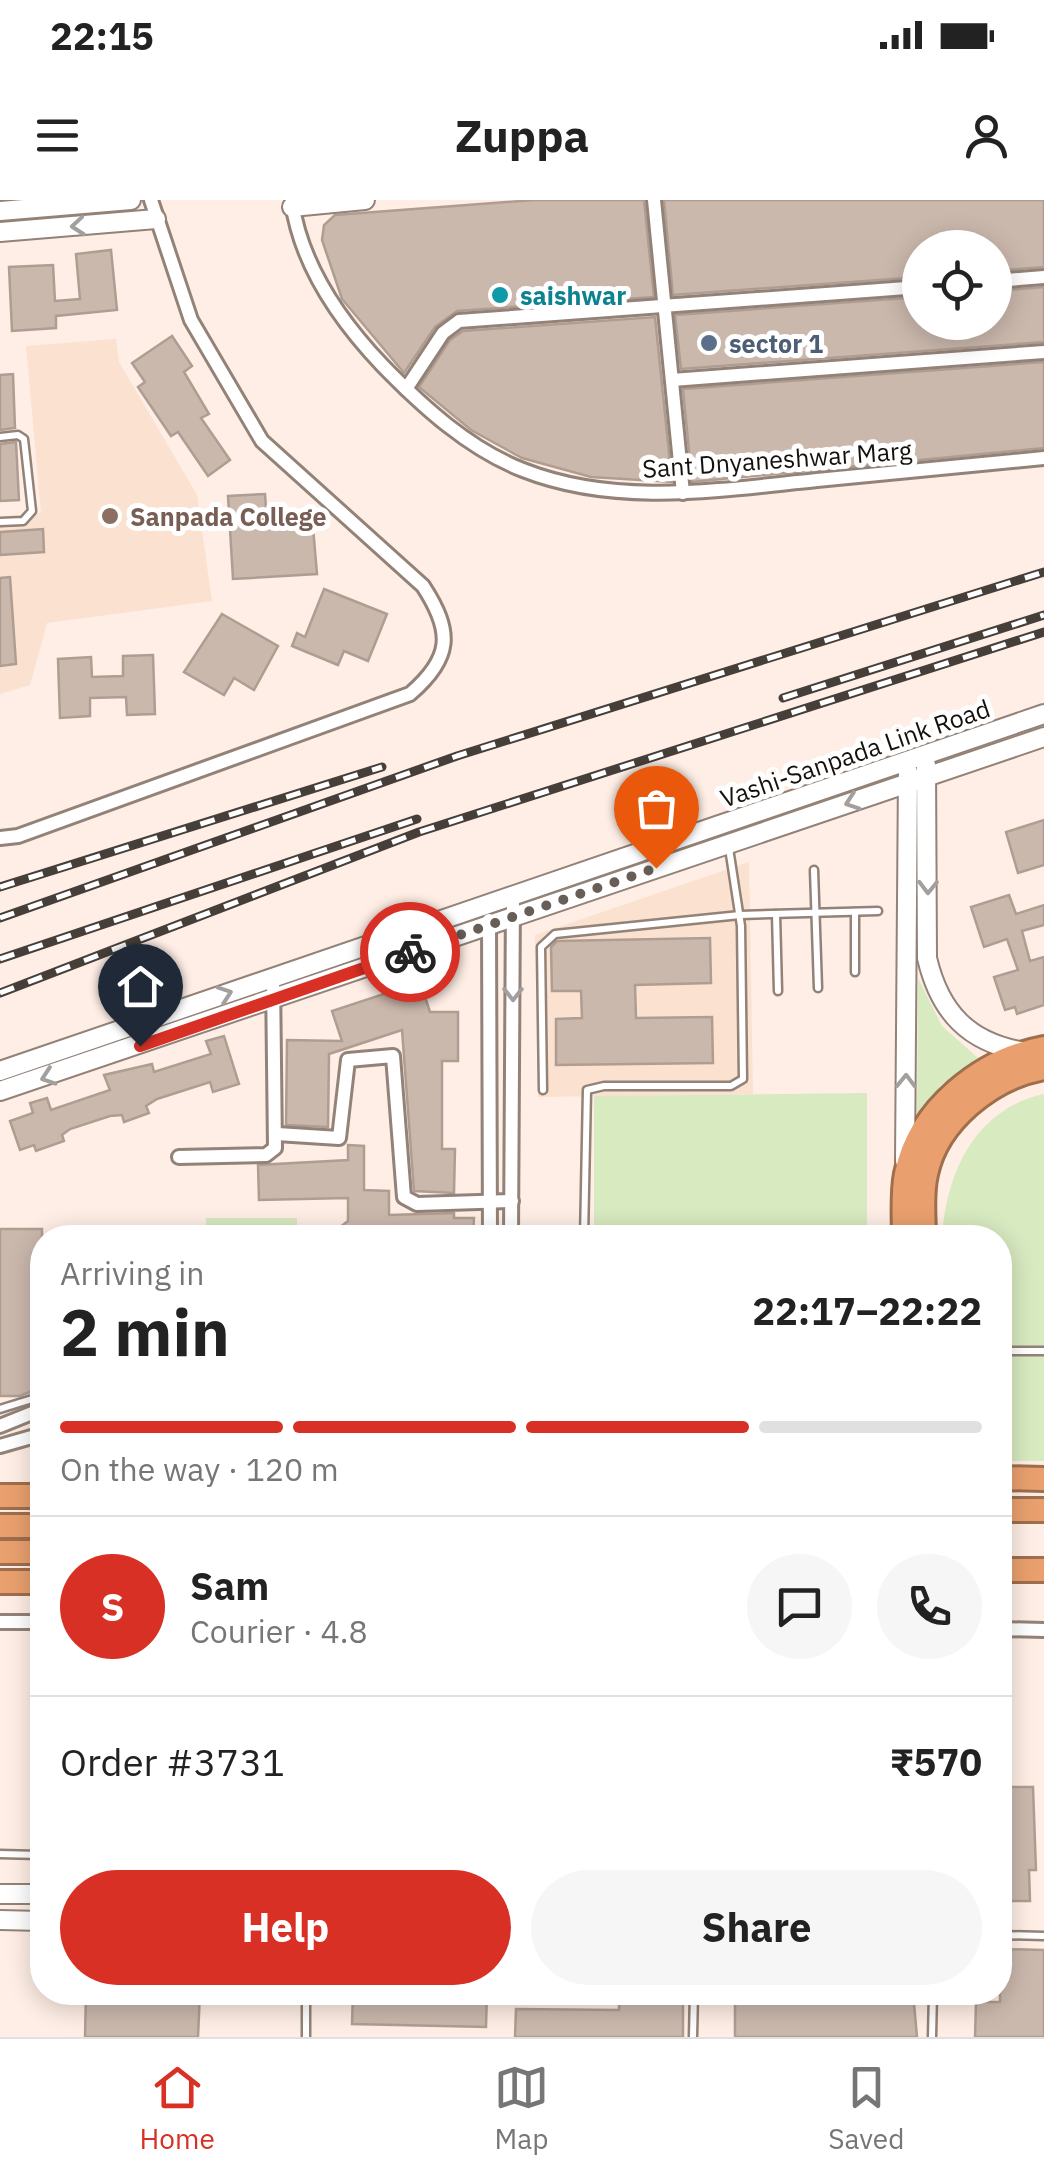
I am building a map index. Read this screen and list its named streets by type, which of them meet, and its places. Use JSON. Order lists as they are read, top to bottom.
{
  "streets": {
    "main road": ["Vashi-Sanpada Link Road"],
    "street": ["Sant Dnyaneshwar Marg"]
  },
  "places": ["saishwar", "sector 1", "Sanpada College"],
  "page": {
    "status": "22:15",
    "header": "Zuppa",
    "heading": ["2 min", "Arriving in", "22:17–22:22"],
    "panel": [
      "Sam",
      "Courier · 4.8",
      "Order #3731",
      "₹570"
    ],
    "bar": "On the way · 120 m",
    "round": "S",
    "buttons": ["Help", "Share"],
    "tabs": ["Home", "Map", "Saved"]
  }
}
